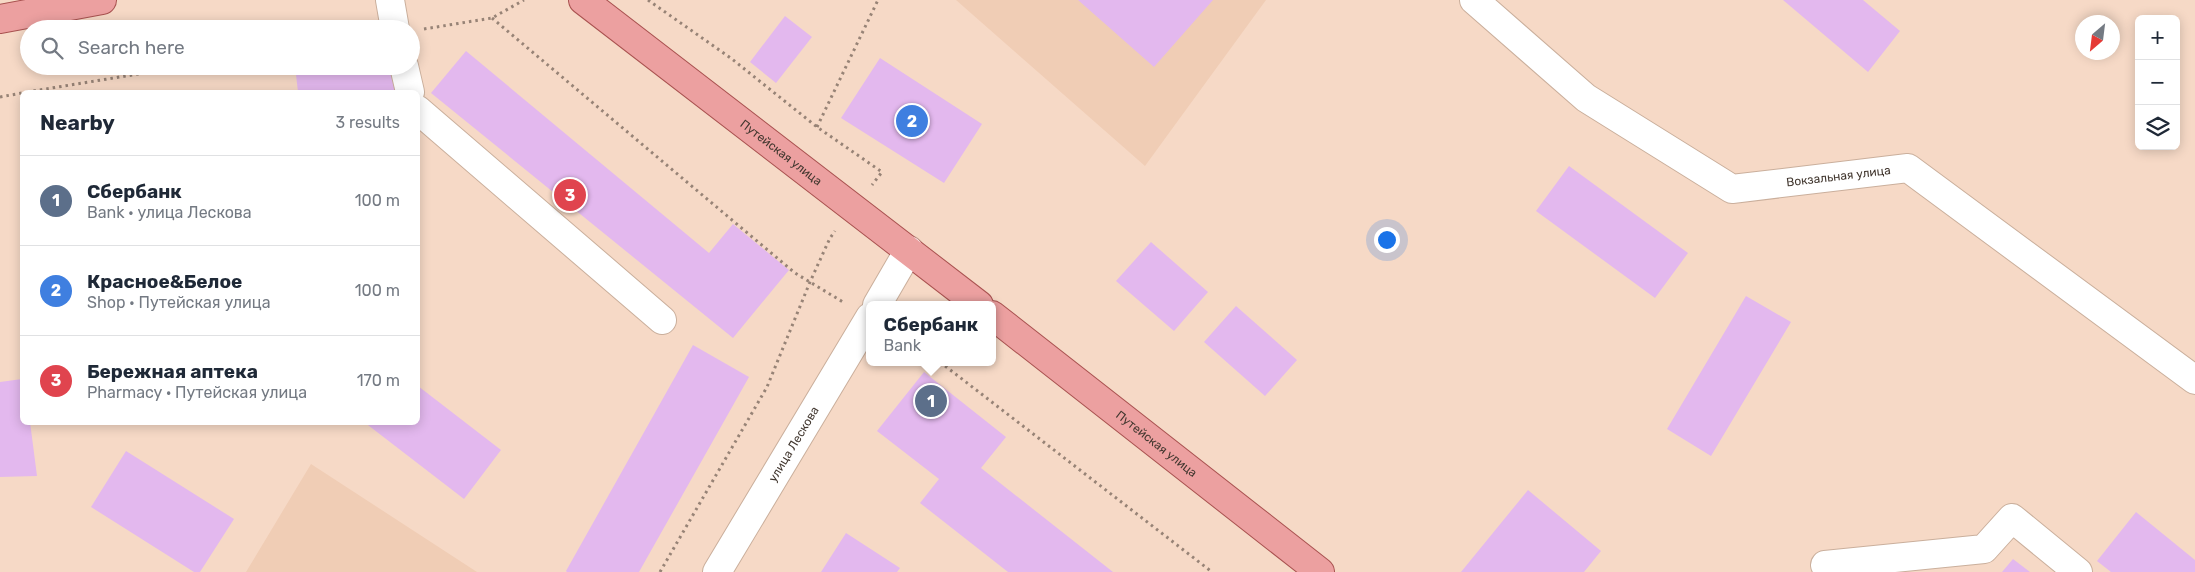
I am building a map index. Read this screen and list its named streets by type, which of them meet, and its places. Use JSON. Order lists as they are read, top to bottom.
{
  "streets": {
    "main road": ["Путейская улица"],
    "street": ["Вокзальная улица", "улица Лескова"]
  },
  "north": "bottom left",
  "page": {
    "map_buttons": ["+", "−"],
    "search": "Search here",
    "heading": ["Nearby", "3 results"],
    "pins": ["2", "3", "1"],
    "list": [
      {
        "mark": "1",
        "name": "Сбербанк",
        "note": "Bank · улица Лескова",
        "value": "100 m"
      },
      {
        "mark": "2",
        "name": "Красное&Белое",
        "note": "Shop · Путейская улица",
        "value": "100 m"
      },
      {
        "mark": "3",
        "name": "Бережная аптека",
        "note": "Pharmacy · Путейская улица",
        "value": "170 m"
      }
    ],
    "popup": ["Сбербанк", "Bank"]
  }
}
